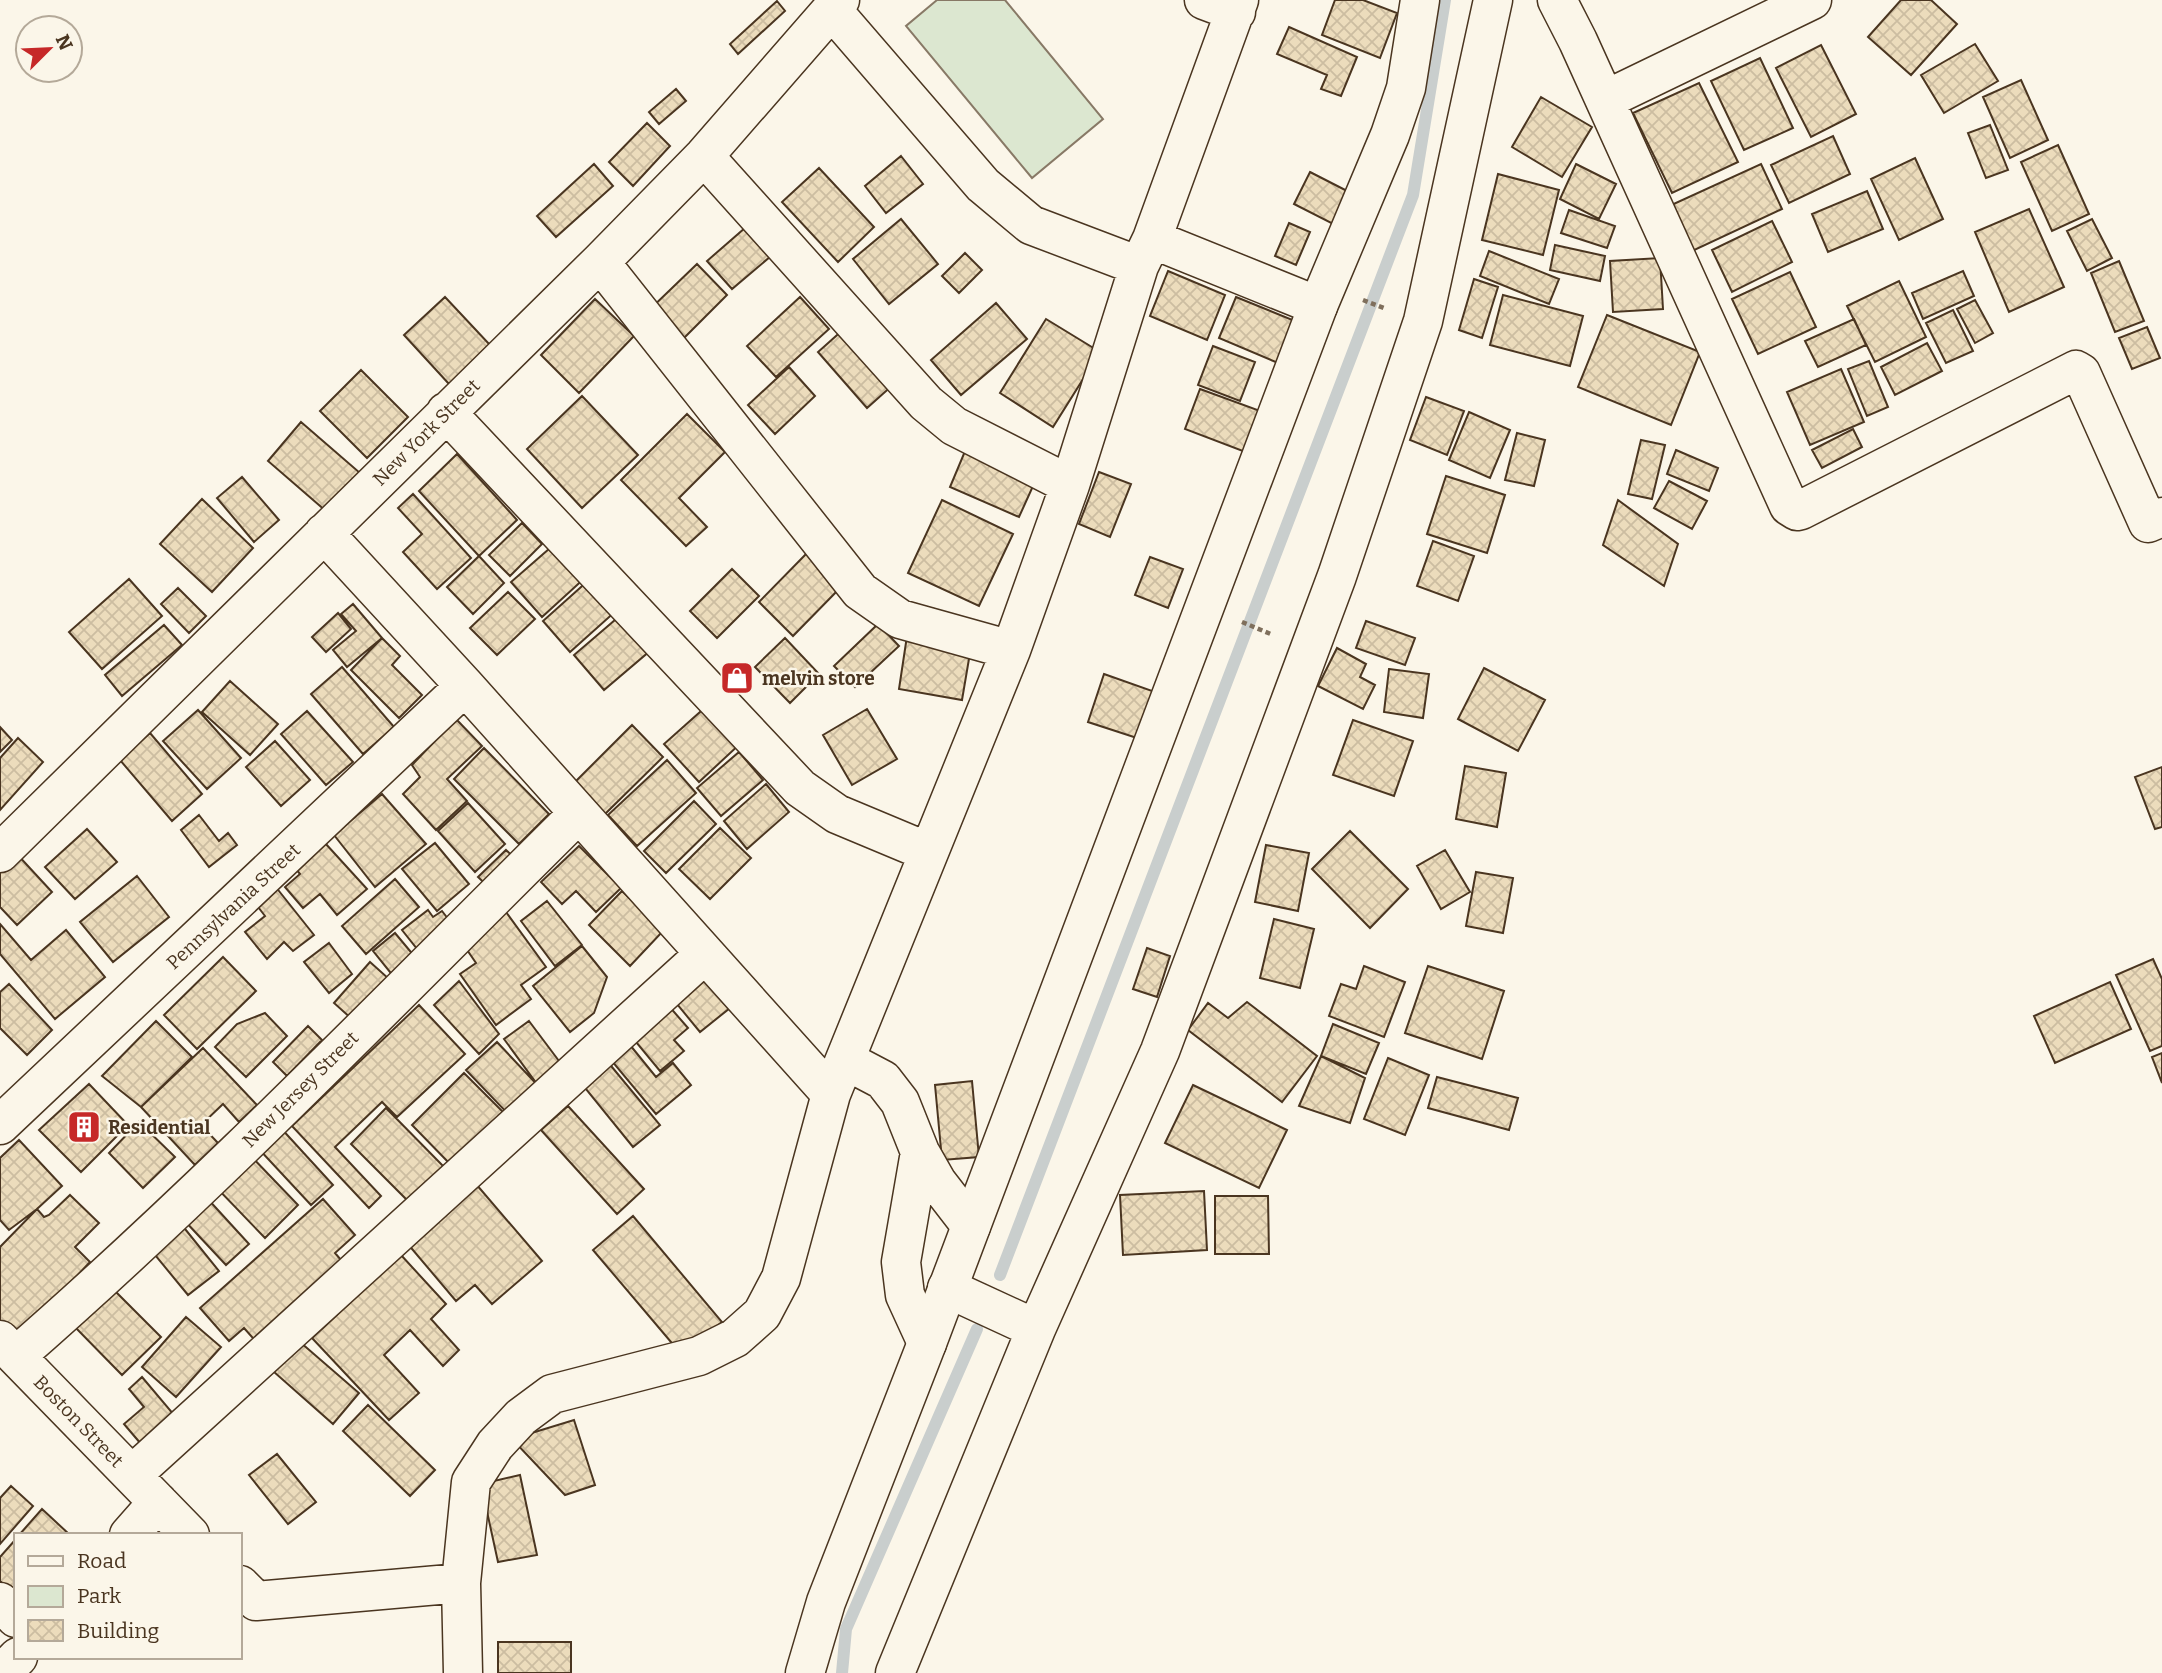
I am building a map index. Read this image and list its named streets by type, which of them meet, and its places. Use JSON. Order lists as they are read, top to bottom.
{
  "streets": {
    "street": [
      "New York Street",
      "Pennsylvania Street",
      "New Jersey Street",
      "Boston Street"
    ]
  },
  "crossings": [
    ["New Jersey Street", "Boston Street"]
  ],
  "places": {
    "shop": ["melvin store"],
    "building": ["Residential"]
  },
  "legend": ["Road", "Park", "Building"],
  "north": "top right"
}
